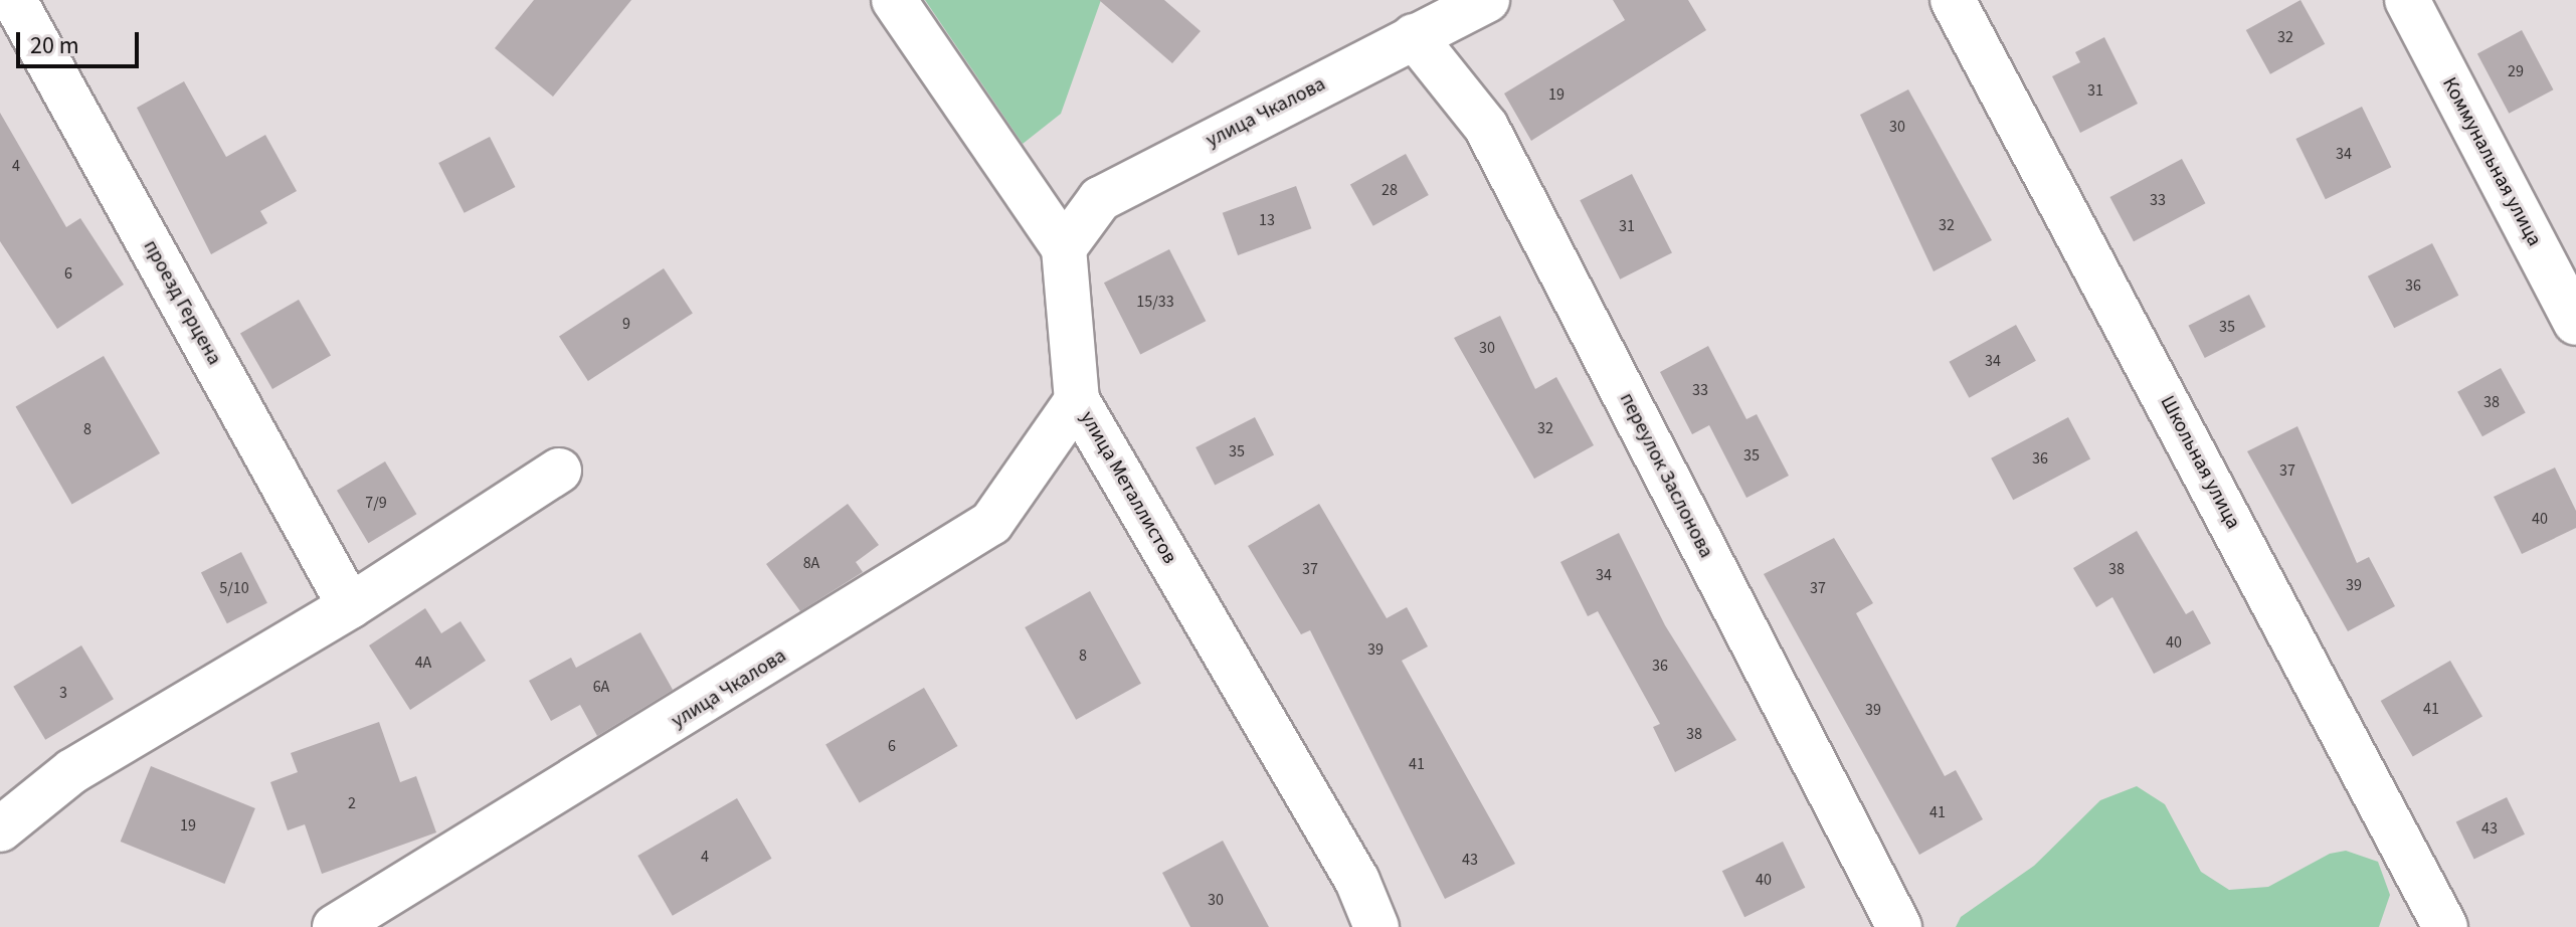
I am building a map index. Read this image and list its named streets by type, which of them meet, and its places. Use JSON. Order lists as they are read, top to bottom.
{
  "streets": {
    "street": [
      "улица Чкалова",
      "Коммунальная улица",
      "проезд Герцена",
      "Школьная улица",
      "переулок Заслонова",
      "улица Металлистов"
    ]
  },
  "crossings": [
    ["улица Чкалова", "переулок Заслонова"],
    ["улица Чкалова", "улица Металлистов"]
  ],
  "house_numbers": [
    "32",
    "29",
    "31",
    "19",
    "30",
    "34",
    "4",
    "28",
    "33",
    "13",
    "32",
    "31",
    "6",
    "36",
    "15/33",
    "9",
    "35",
    "30",
    "34",
    "33",
    "38",
    "32",
    "8",
    "35",
    "35",
    "36",
    "37",
    "7/9",
    "40",
    "8А",
    "37",
    "38",
    "34",
    "39",
    "5/10",
    "37",
    "40",
    "39",
    "8",
    "4А",
    "36",
    "6А",
    "3",
    "41",
    "39",
    "38",
    "6",
    "41",
    "2",
    "41",
    "19",
    "43",
    "4",
    "43",
    "40",
    "30"
  ],
  "scale_bar": "20 m"
}
